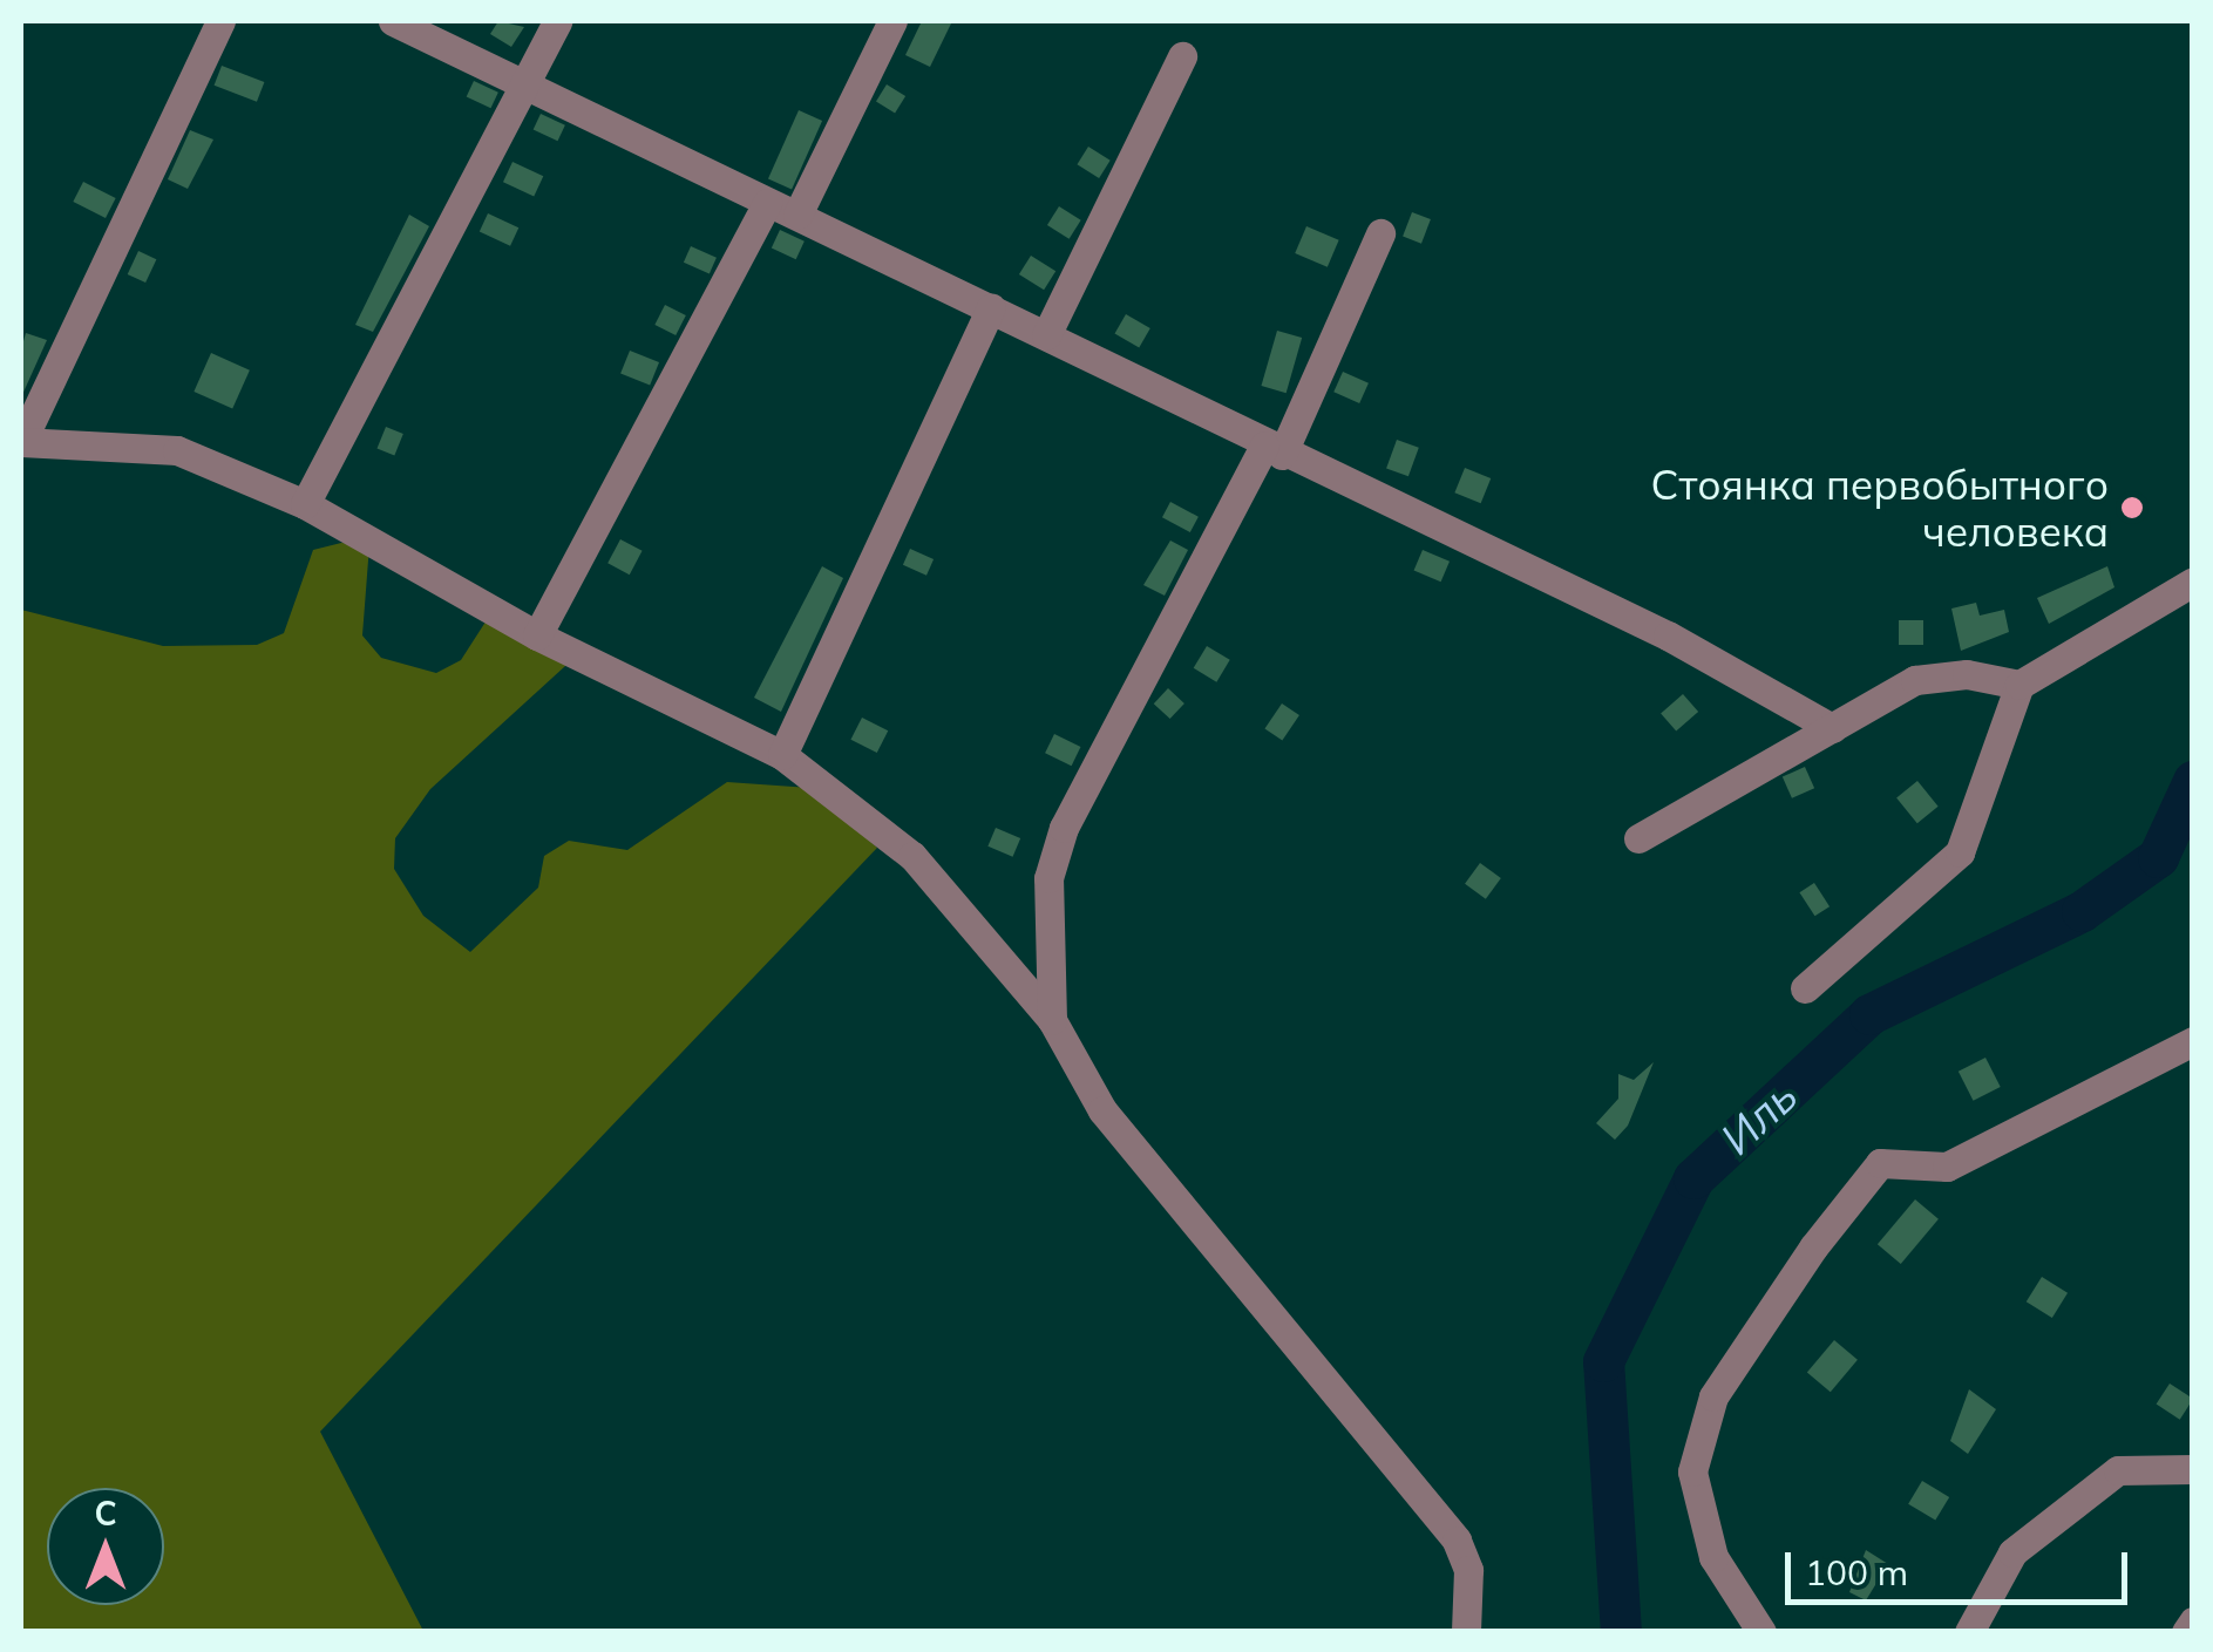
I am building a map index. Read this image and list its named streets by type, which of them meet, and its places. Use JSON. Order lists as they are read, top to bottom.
{
  "water": ["Иль"],
  "places": ["Стоянка первобытного человека"],
  "scale_bar": "100 m",
  "north": "top"
}
